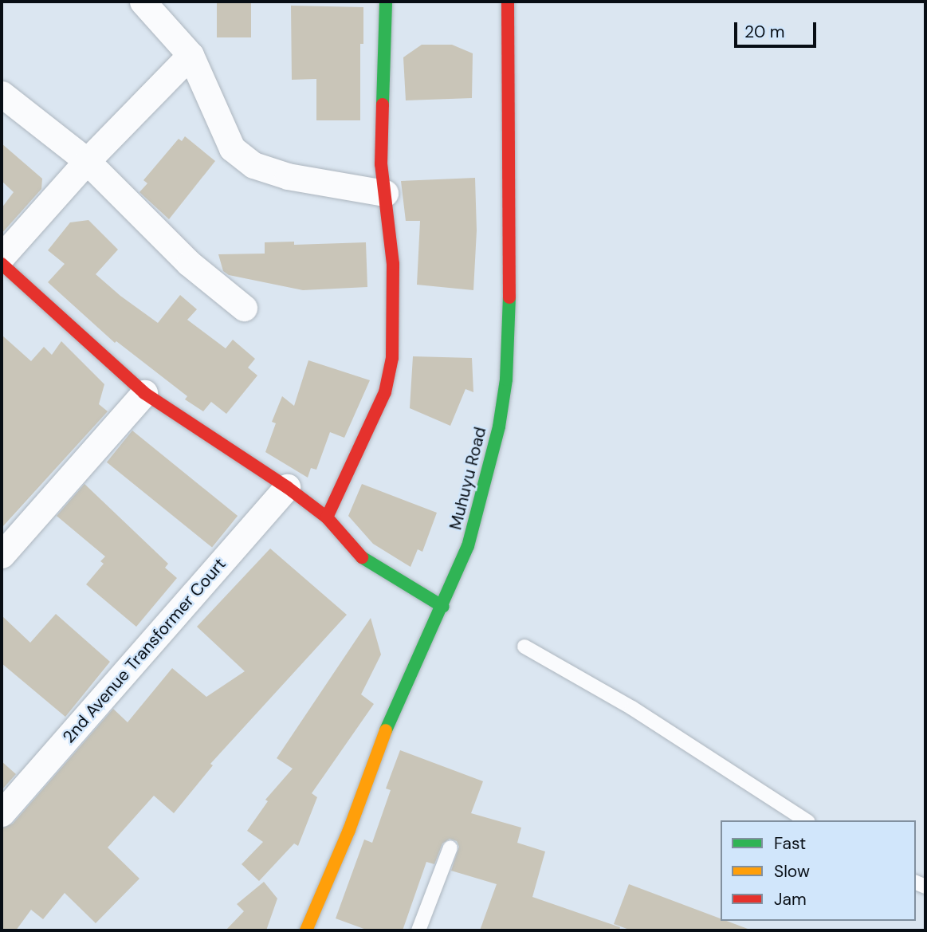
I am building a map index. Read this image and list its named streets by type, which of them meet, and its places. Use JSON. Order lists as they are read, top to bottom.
{
  "streets": {
    "street": ["Muhuyu Road", "2nd Avenue Transformer Court"]
  },
  "legend": ["Fast", "Slow", "Jam"],
  "scale_bar": "20 m"
}
